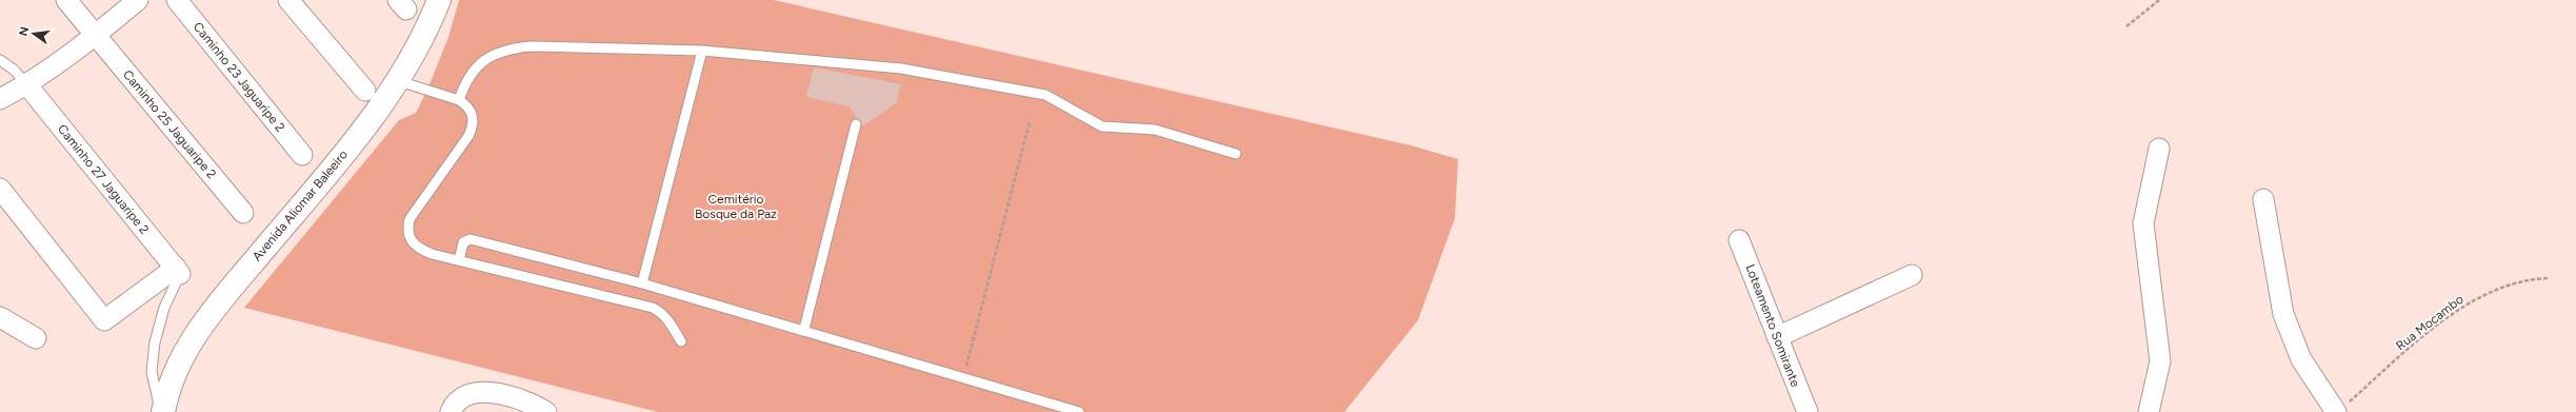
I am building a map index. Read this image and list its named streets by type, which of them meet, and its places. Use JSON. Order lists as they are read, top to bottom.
{
  "streets": {
    "main road": ["Avenida Aliomar Baleeiro"],
    "street": [
      "Caminho 23 Jaguaripe 2",
      "Caminho 25 Jaguaripe 2",
      "Caminho 27 Jaguaripe 2",
      "Loteamento Somirante"
    ],
    "path": ["Rua Mocambo"]
  },
  "parks": ["Cemitério Bosque da Paz"],
  "north": "left"
}
